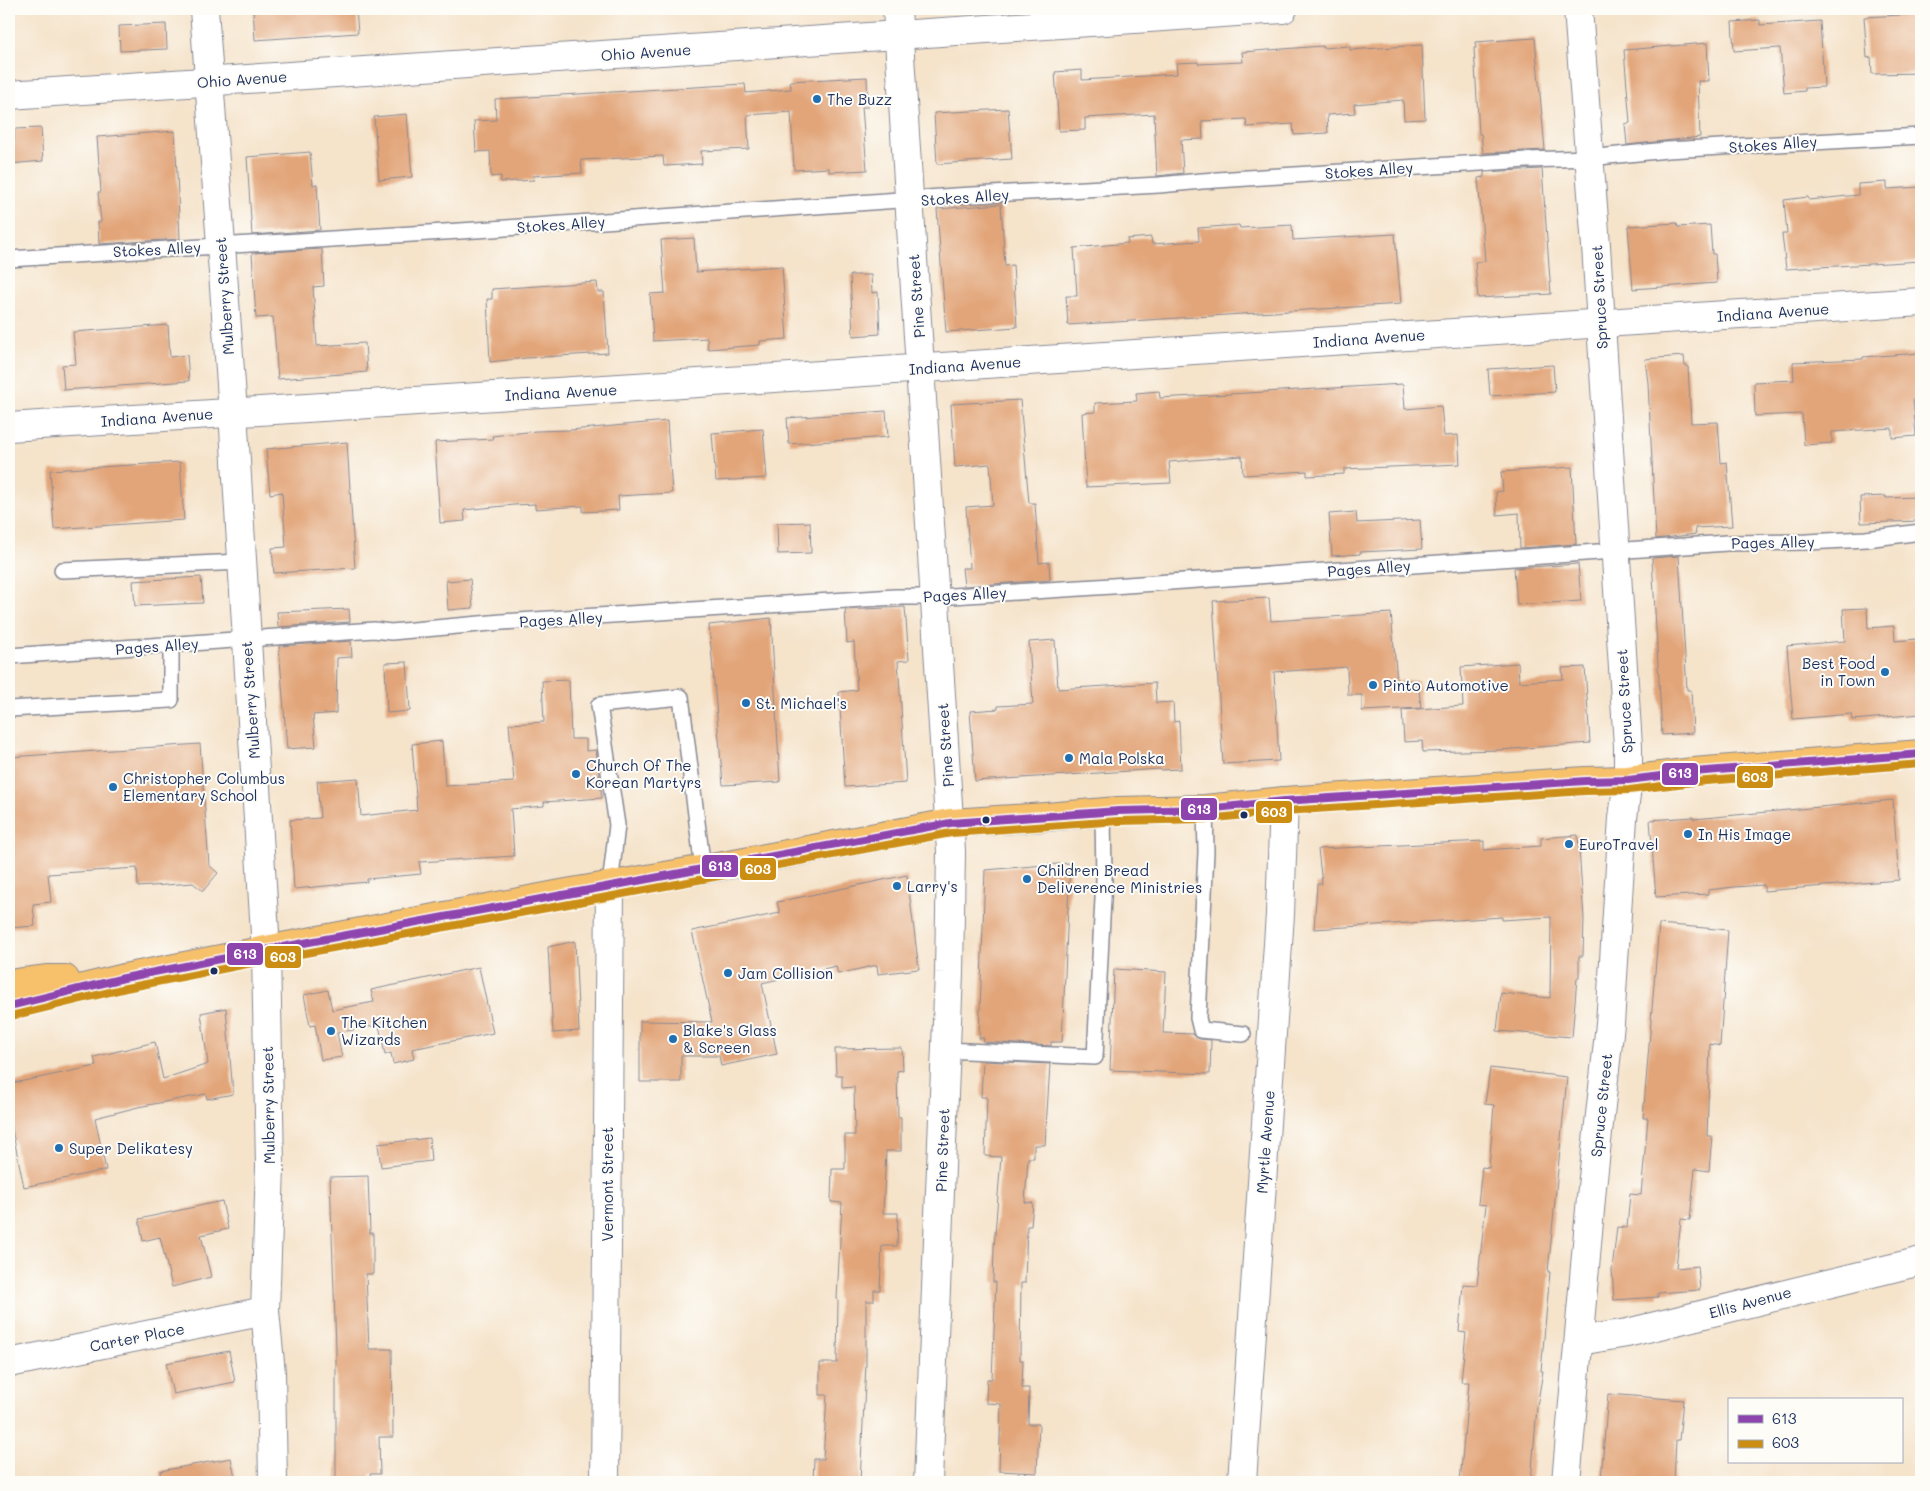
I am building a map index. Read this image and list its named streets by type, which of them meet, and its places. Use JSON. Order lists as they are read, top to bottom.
{
  "streets": {
    "street": [
      "Ohio Avenue",
      "Mulberry Street",
      "Pine Street",
      "Spruce Street",
      "Indiana Avenue",
      "Myrtle Avenue",
      "Vermont Street",
      "Ellis Avenue",
      "Carter Place"
    ],
    "lane": ["Stokes Alley", "Pages Alley"]
  },
  "crossings": [
    ["Ohio Avenue", "Mulberry Street"],
    ["Ohio Avenue", "Pine Street"],
    ["Stokes Alley", "Mulberry Street"],
    ["Stokes Alley", "Pine Street"],
    ["Stokes Alley", "Spruce Street"],
    ["Mulberry Street", "Indiana Avenue"],
    ["Mulberry Street", "Pages Alley"],
    ["Mulberry Street", "Carter Place"],
    ["Pine Street", "Indiana Avenue"],
    ["Pine Street", "Pages Alley"],
    ["Spruce Street", "Indiana Avenue"],
    ["Spruce Street", "Pages Alley"],
    ["Spruce Street", "Ellis Avenue"]
  ],
  "places": [
    "The Buzz",
    "Best Food in Town",
    "Pinto Automotive",
    "St. Michael's",
    "Mala Polska",
    "Church Of The Korean Martyrs",
    "Christopher Columbus Elementary School",
    "In His Image",
    "EuroTravel",
    "Children Bread Deliverence Ministries",
    "Larry's",
    "Jam Collision",
    "The Kitchen Wizards",
    "Blake's Glass & Screen",
    "Super Delikatesy"
  ],
  "lines": ["transit line 613", "transit line 603"],
  "legend": ["613", "603"]
}
